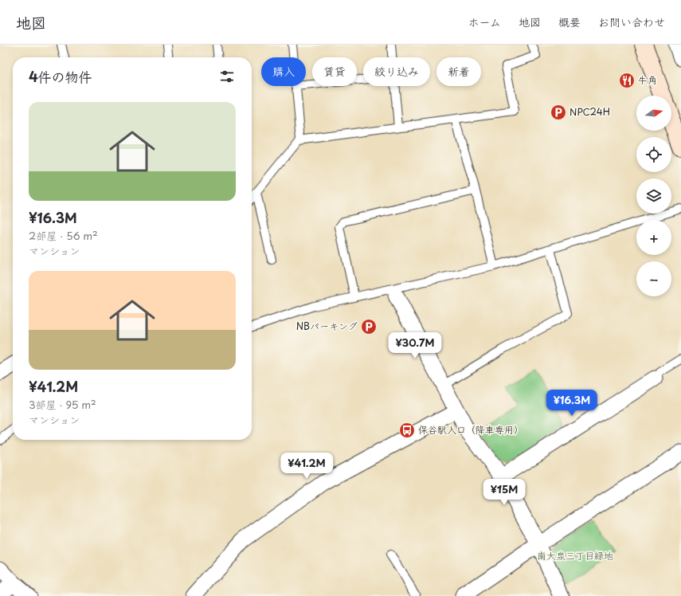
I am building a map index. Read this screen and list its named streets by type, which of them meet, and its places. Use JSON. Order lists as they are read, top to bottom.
{
  "parks": ["南大泉三丁目緑地"],
  "places": {
    "restaurant": ["牛角"],
    "parking": ["NPC24H", "NBパーキング"],
    "bus stop": ["保谷駅入口（降車専用）"]
  },
  "north": "right",
  "page": {
    "header": "地図",
    "nav": [
      "ホーム",
      "地図",
      "概要",
      "お問い合わせ"
    ],
    "chip": [
      "購入",
      "賃貸",
      "絞り込み",
      "新着"
    ],
    "heading": "4件の物件",
    "map_buttons": ["+", "−"],
    "list": [
      {
        "name": "¥16.3M",
        "note": "2部屋 · 56 m² · マンション"
      },
      {
        "name": "¥41.2M",
        "note": "3部屋 · 95 m² · マンション"
      }
    ],
    "price": [
      "¥30.7M",
      "¥16.3M",
      "¥41.2M",
      "¥15M"
    ]
  }
}
